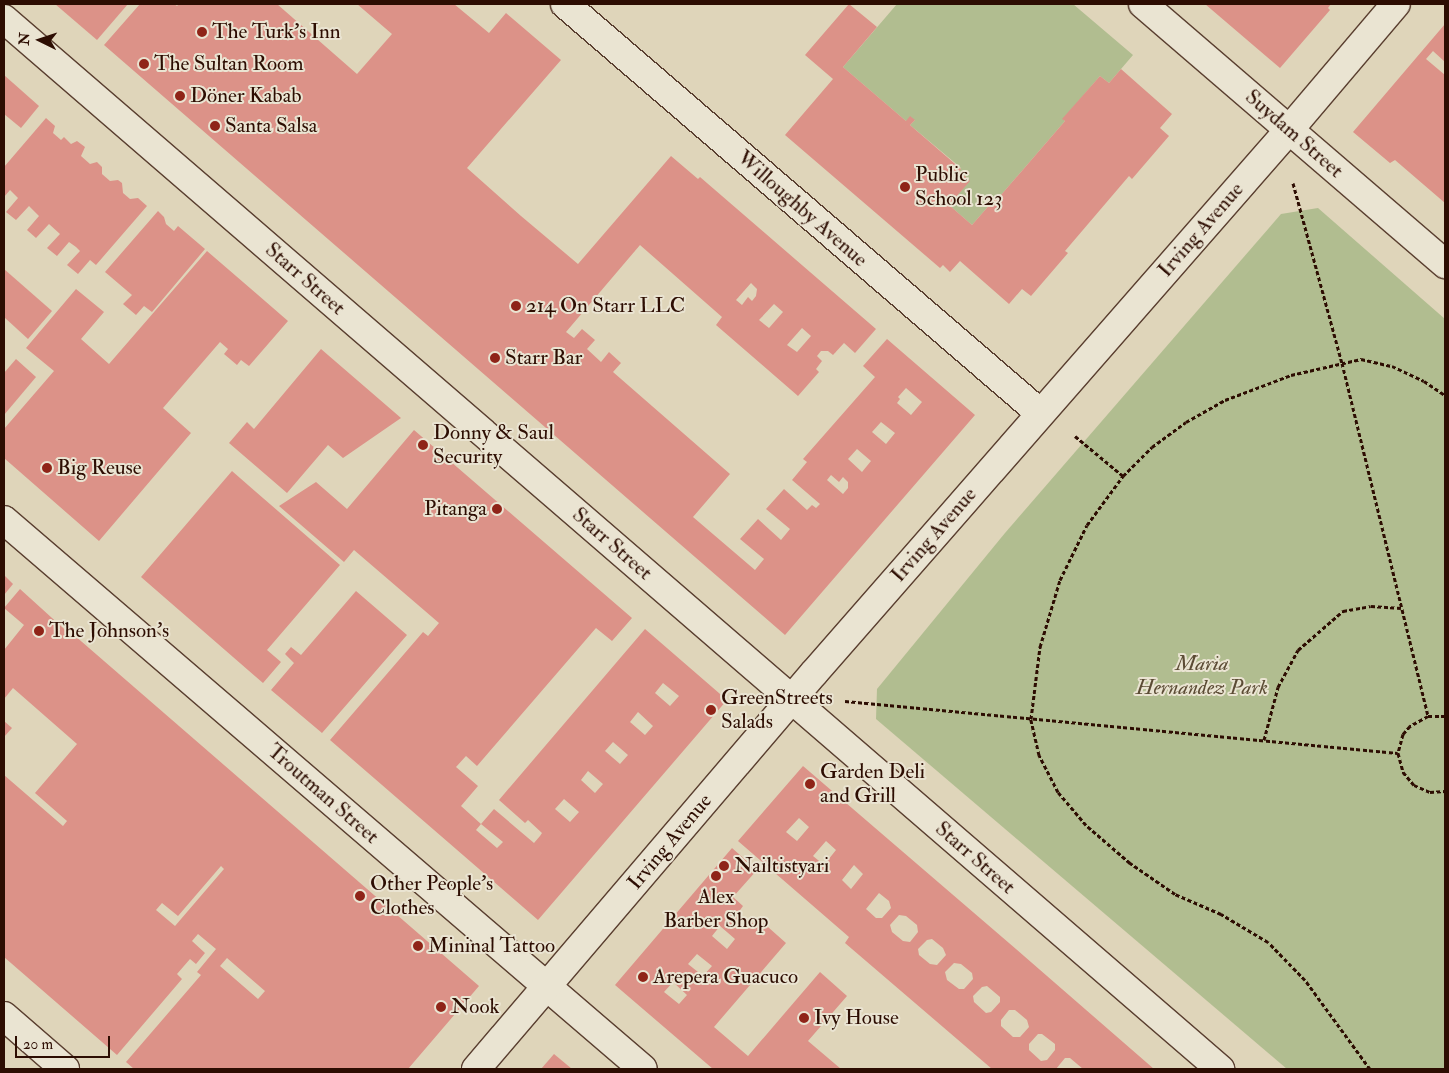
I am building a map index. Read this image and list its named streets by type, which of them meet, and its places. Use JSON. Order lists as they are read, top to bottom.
{
  "streets": {
    "street": [
      "Suydam Street",
      "Willoughby Avenue",
      "Irving Avenue",
      "Starr Street",
      "Troutman Street"
    ]
  },
  "crossings": [
    ["Suydam Street", "Irving Avenue"],
    ["Willoughby Avenue", "Irving Avenue"],
    ["Irving Avenue", "Starr Street"],
    ["Irving Avenue", "Troutman Street"]
  ],
  "parks": ["Maria Hernandez Park"],
  "places": [
    "The Turk's Inn",
    "The Sultan Room",
    "Döner Kabab",
    "Santa Salsa",
    "Public School 123",
    "214 On Starr LLC",
    "Starr Bar",
    "Donny & Saul Security",
    "Big Reuse",
    "Pitanga",
    "The Johnson's",
    "GreenStreets Salads",
    "Garden Deli and Grill",
    "Nailtistyari",
    "Alex Barber Shop",
    "Other People's Clothes",
    "Mininal Tattoo",
    "Arepera Guacuco",
    "Nook",
    "Ivy House"
  ],
  "scale_bar": "20 m",
  "north": "left"
}
